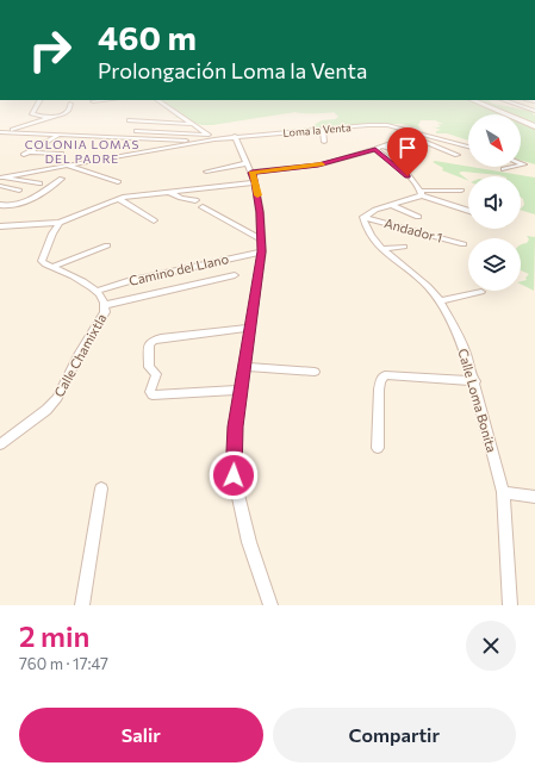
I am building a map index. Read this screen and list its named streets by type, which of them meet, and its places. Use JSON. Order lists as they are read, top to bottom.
{
  "streets": {
    "street": [
      "Loma la Venta",
      "Andador 1",
      "Camino del Llano",
      "Calle Chamixtla",
      "Calle Loma Bonita"
    ]
  },
  "crossings": [
    ["Andador 1", "Calle Loma Bonita"],
    ["Camino del Llano", "Calle Chamixtla"]
  ],
  "districts": ["COLONIA LOMAS DEL PADRE"],
  "north": "bottom right",
  "page": {
    "turn": ["460 m", "Prolongación Loma la Venta"],
    "heading": ["2 min", "760 m · 17:47"],
    "buttons": ["Salir", "Compartir"]
  }
}
